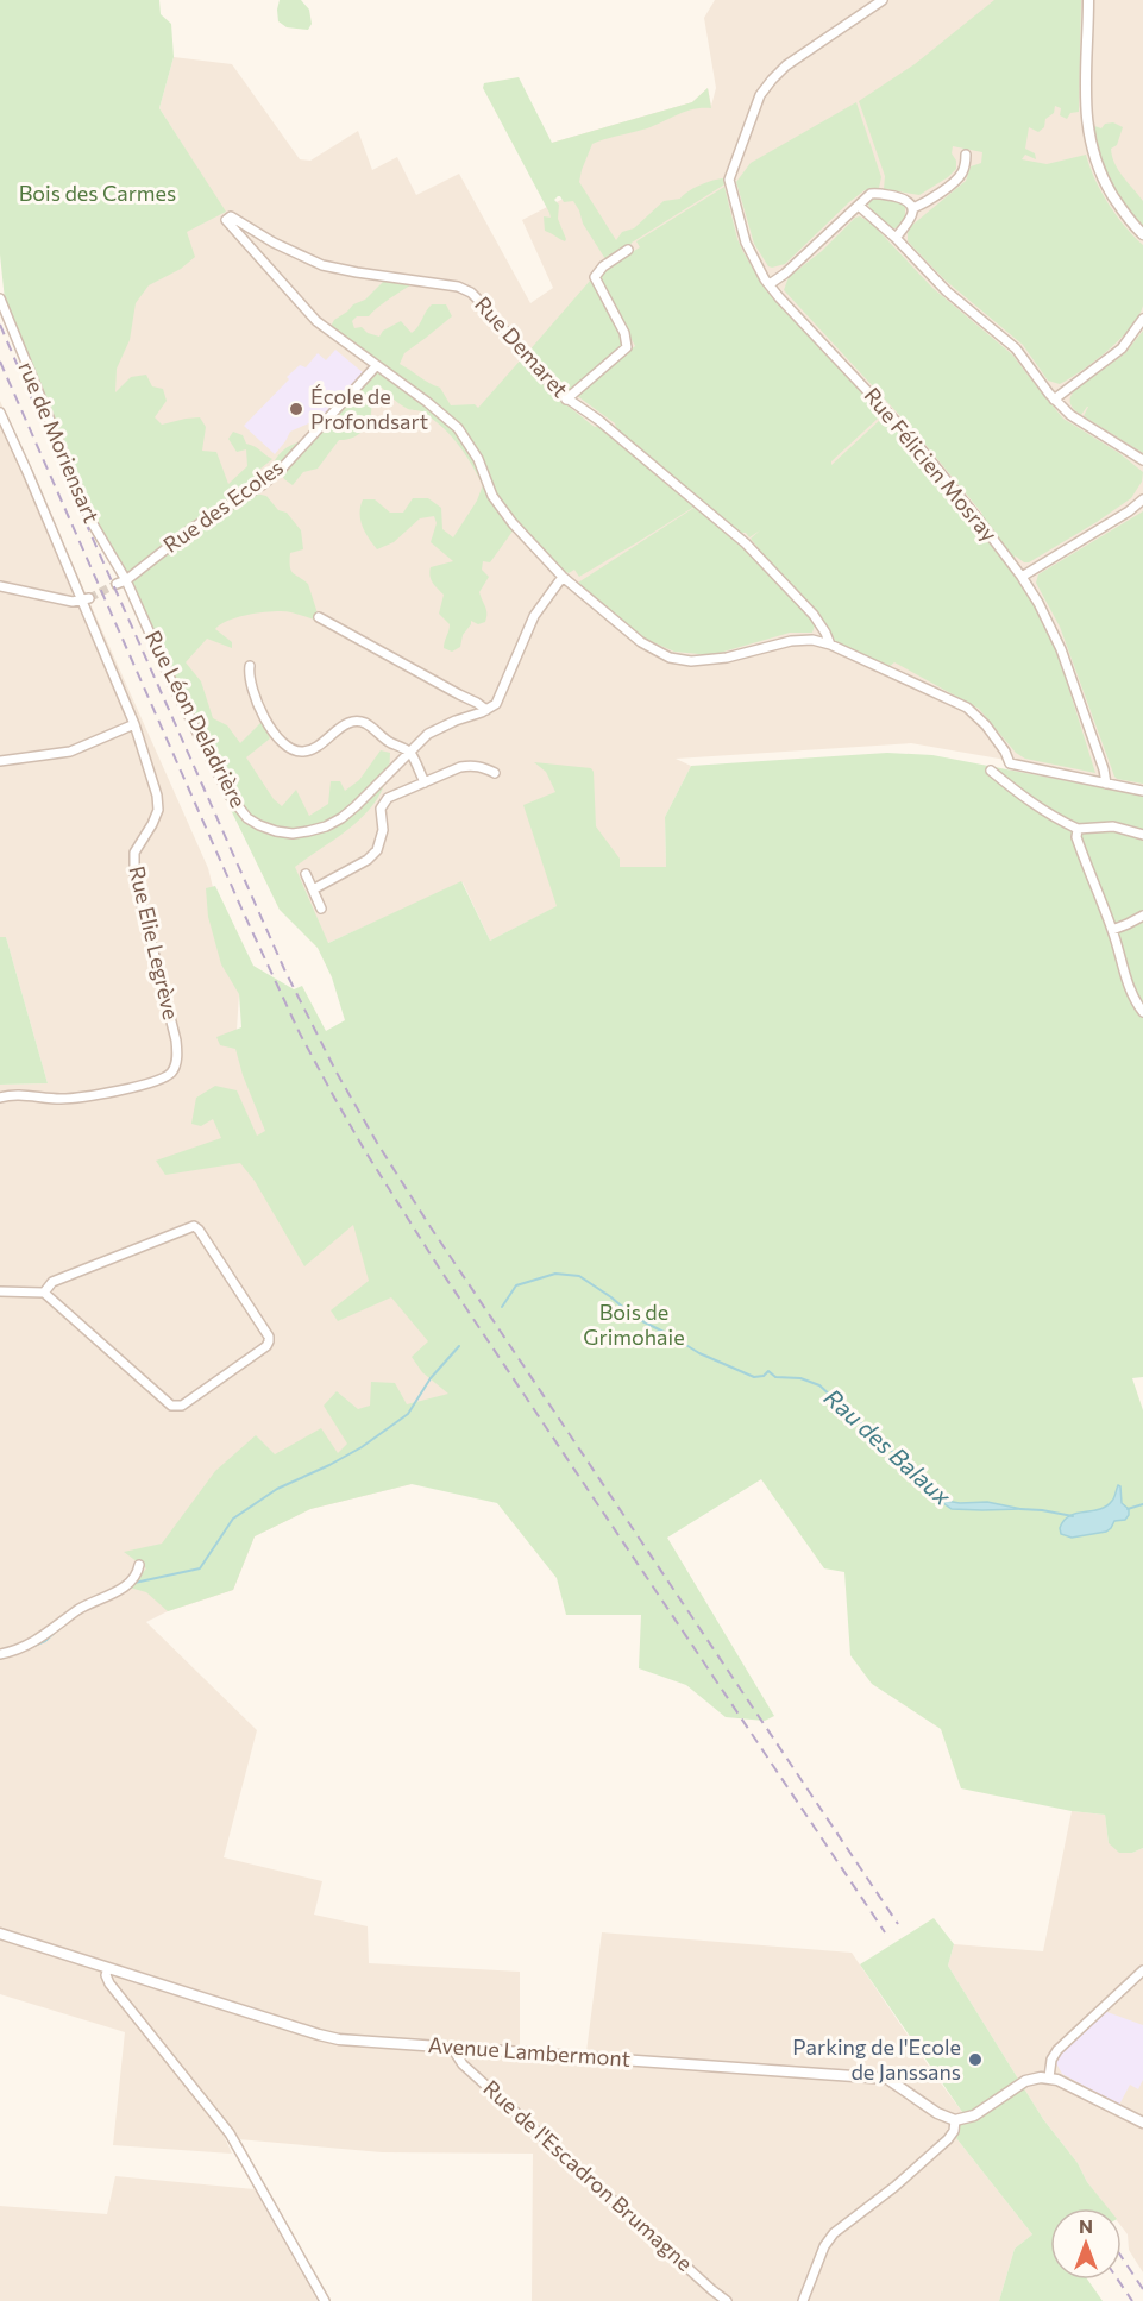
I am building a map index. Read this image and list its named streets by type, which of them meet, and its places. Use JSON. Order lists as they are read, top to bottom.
{
  "streets": {
    "street": [
      "Rue Demaret",
      "rue de Moriensart",
      "Rue Félicien Mosray",
      "Rue des Ecoles",
      "Rue Léon Deladrière",
      "Rue Elie Legrève",
      "Avenue Lambermont",
      "Rue de l'Escadron Brumagne"
    ]
  },
  "crossings": [
    ["Rue Demaret", "Rue des Ecoles"],
    ["rue de Moriensart", "Rue des Ecoles"],
    ["rue de Moriensart", "Rue Léon Deladrière"],
    ["Rue des Ecoles", "Rue Léon Deladrière"],
    ["Avenue Lambermont", "Rue de l'Escadron Brumagne"]
  ],
  "water": ["Rau des Balaux"],
  "parks": ["Bois des Carmes", "Bois de Grimohaie"],
  "places": ["École de Profondsart", "Parking de l'Ecole de Janssans"],
  "north": "top"
}
